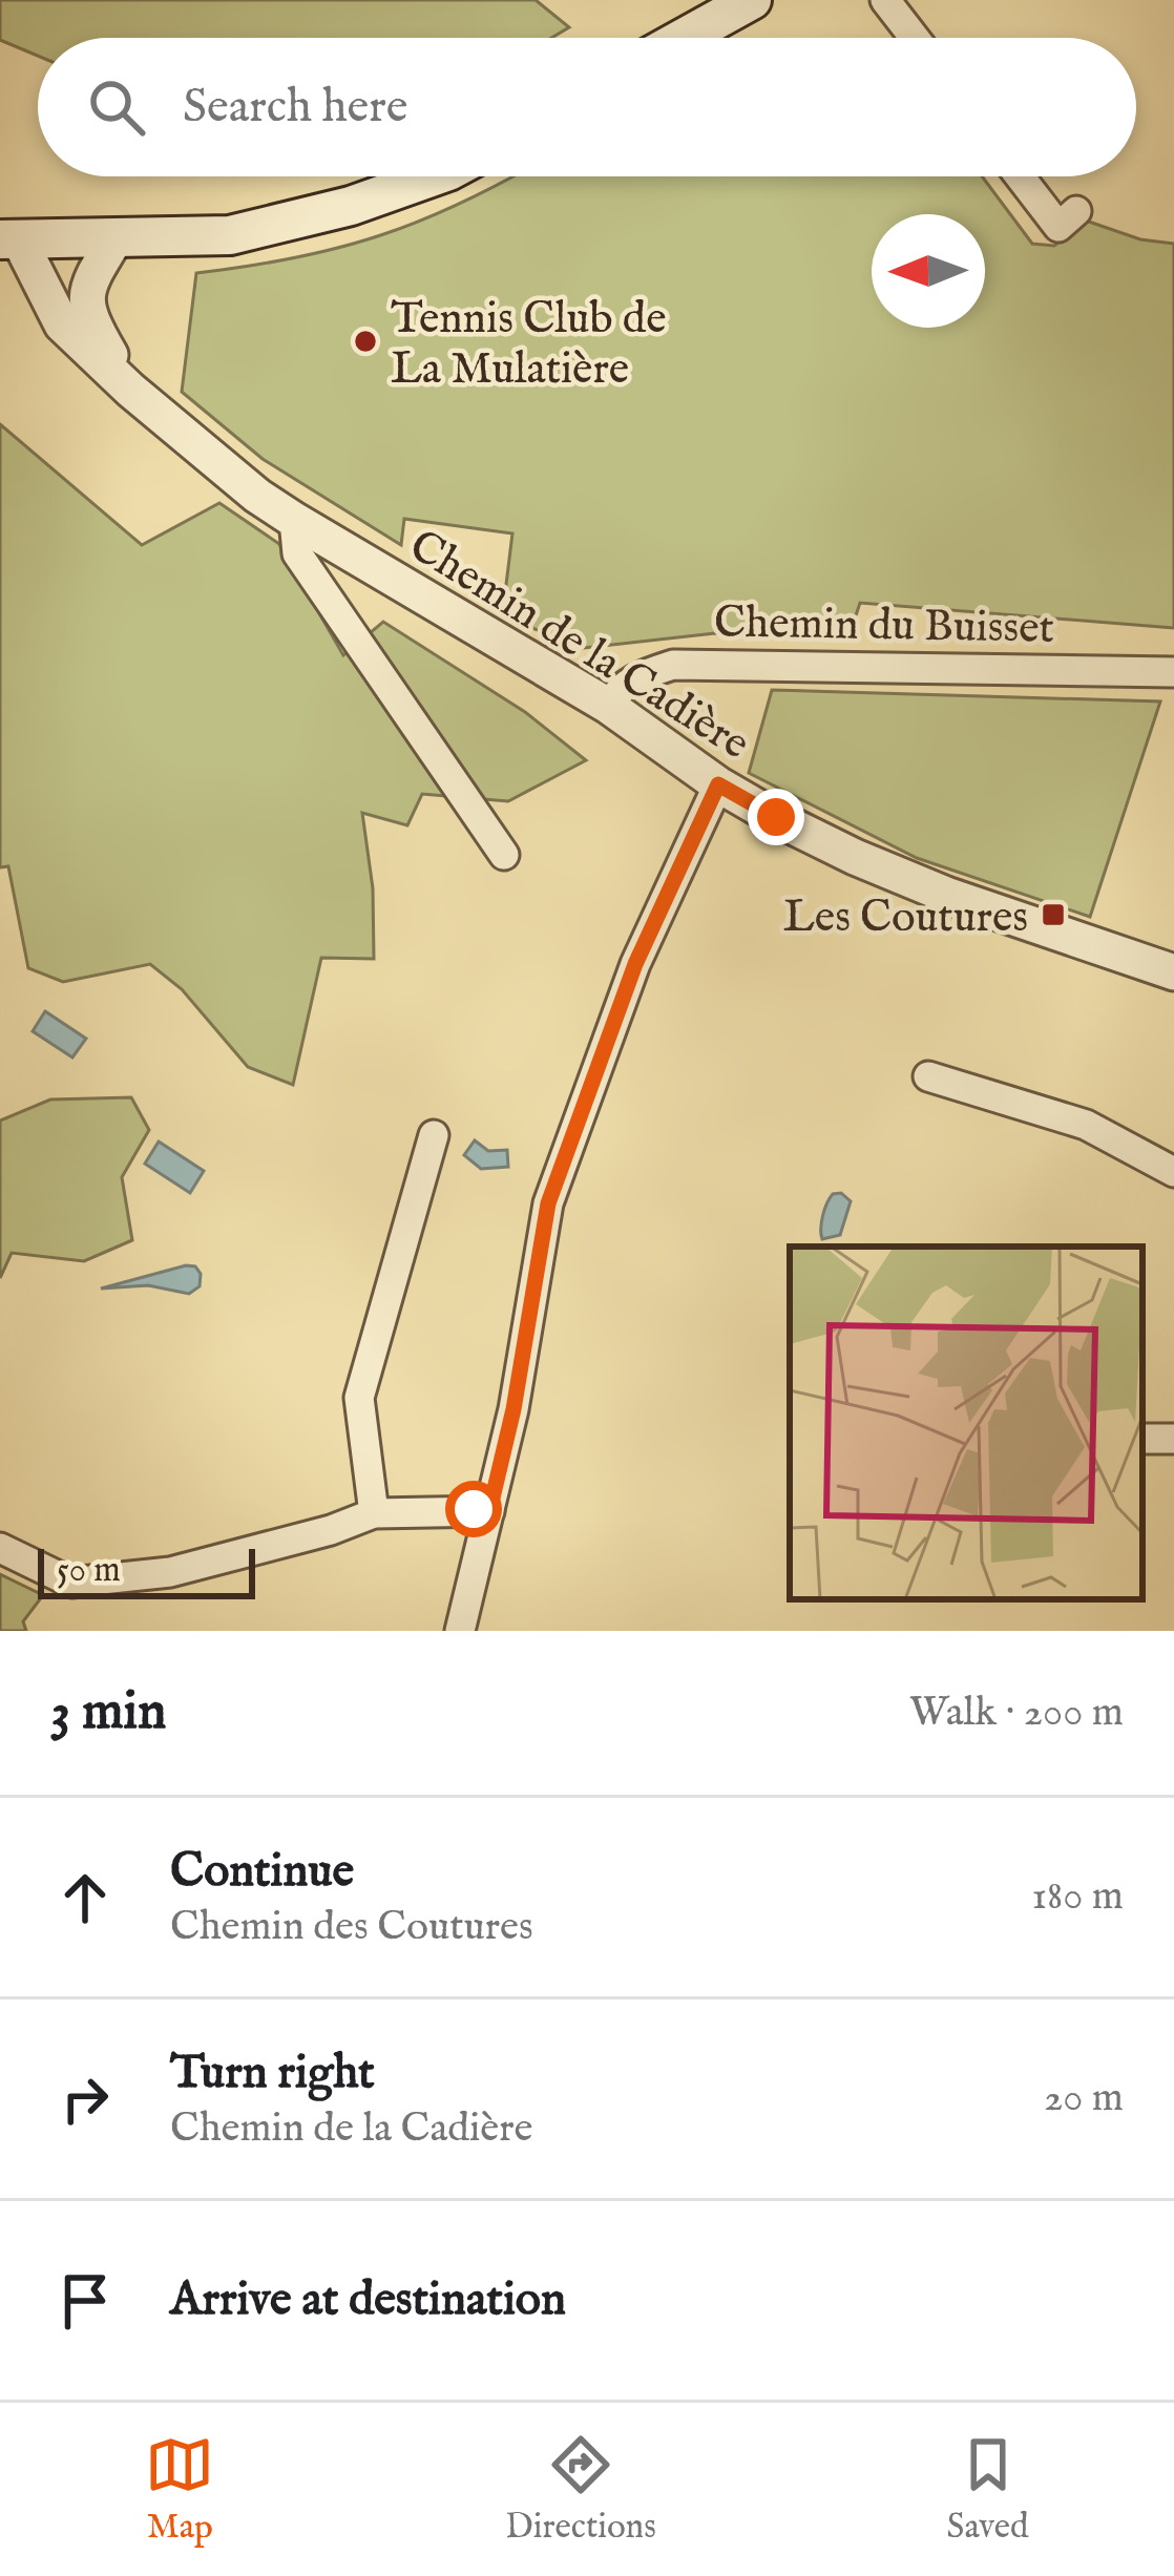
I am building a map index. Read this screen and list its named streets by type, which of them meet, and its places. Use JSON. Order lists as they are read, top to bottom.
{
  "streets": {
    "street": ["Chemin du Buisset", "Chemin de la Cadière"]
  },
  "crossings": [
    ["Chemin du Buisset", "Chemin de la Cadière"]
  ],
  "places": {
    "other": ["Tennis Club de La Mulatière"],
    "transit": ["Les Coutures"]
  },
  "scale_bar": "50 m",
  "north": "left",
  "page": {
    "search": "Search here",
    "scale": "50 m",
    "heading": ["3 min", "Walk · 200 m"],
    "list": [
      ["Continue", "Chemin des Coutures", "180 m"],
      ["Turn right", "Chemin de la Cadière", "20 m"],
      "Arrive at destination"
    ],
    "nav": ["Map", "Directions", "Saved"]
  }
}
